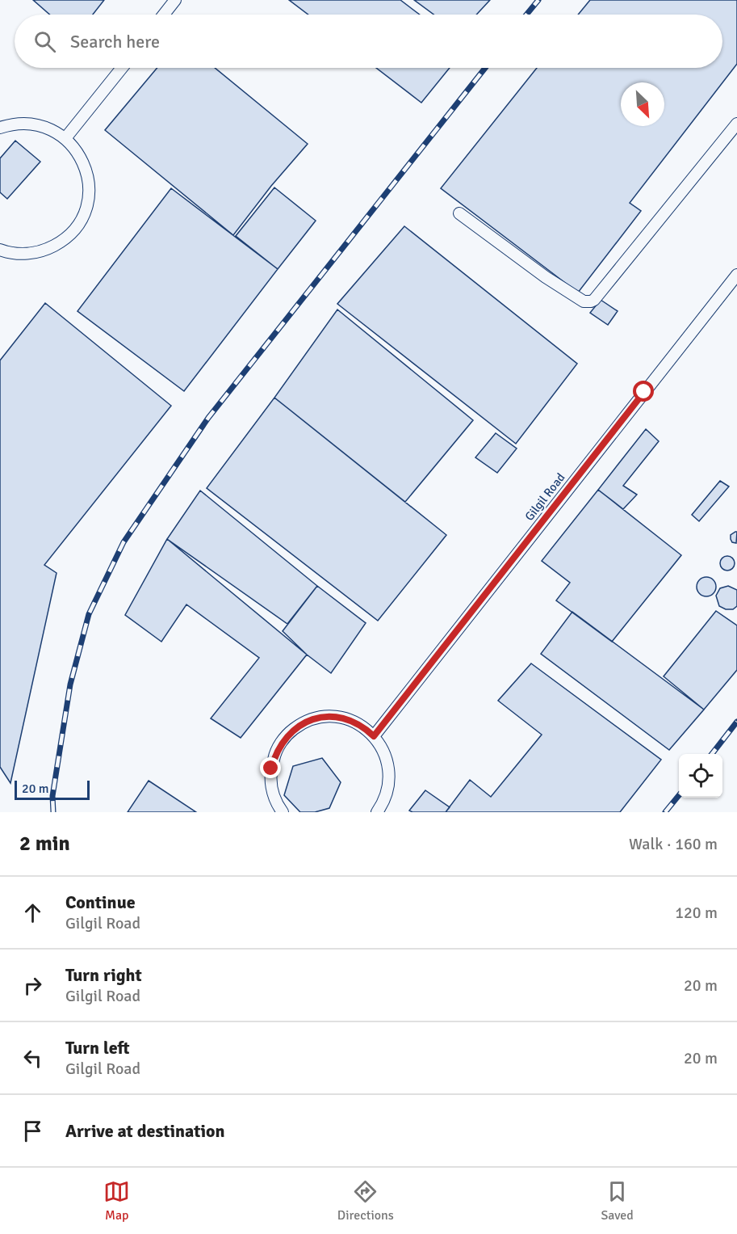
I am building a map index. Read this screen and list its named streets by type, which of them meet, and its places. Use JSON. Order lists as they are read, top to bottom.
{
  "streets": {
    "lane": ["Gilgil Road"]
  },
  "scale_bar": "20 m",
  "north": "bottom right",
  "page": {
    "search": "Search here",
    "scale": "20 m",
    "heading": ["2 min", "Walk · 160 m"],
    "list": [
      ["Continue", "Gilgil Road", "120 m"],
      ["Turn right", "Gilgil Road", "20 m"],
      ["Turn left", "Gilgil Road", "20 m"],
      "Arrive at destination"
    ],
    "nav": ["Map", "Directions", "Saved"]
  }
}
